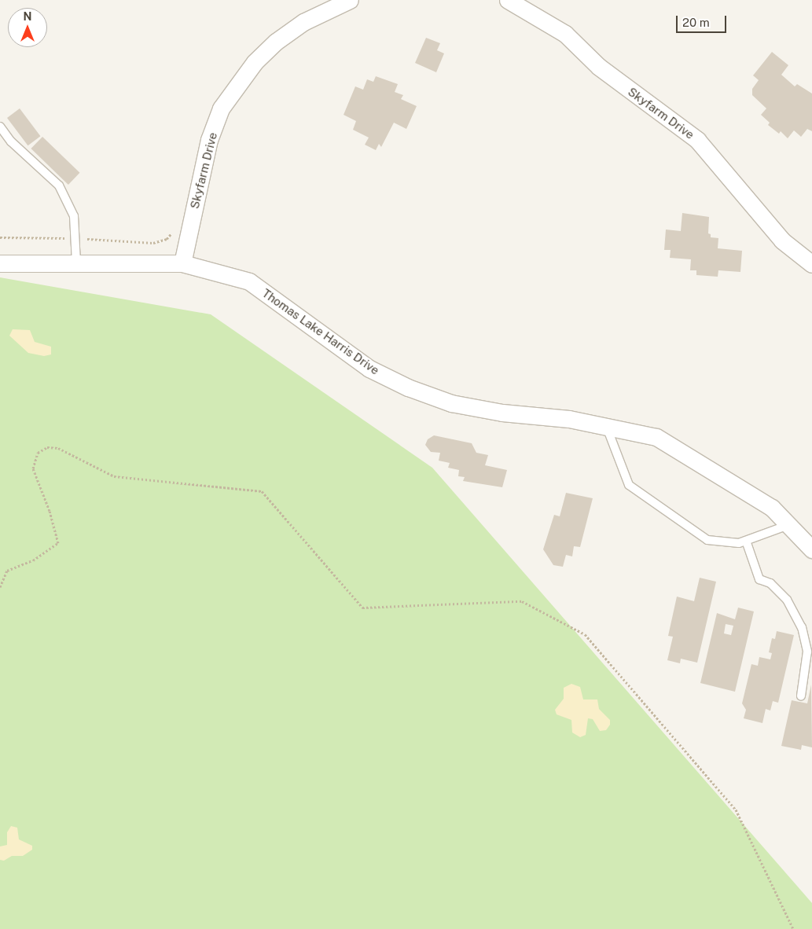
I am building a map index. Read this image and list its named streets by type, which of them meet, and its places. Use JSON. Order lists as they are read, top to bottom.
{
  "streets": {
    "street": ["Skyfarm Drive", "Thomas Lake Harris Drive"]
  },
  "crossings": [
    ["Skyfarm Drive", "Thomas Lake Harris Drive"]
  ],
  "scale_bar": "20 m",
  "north": "top"
}
